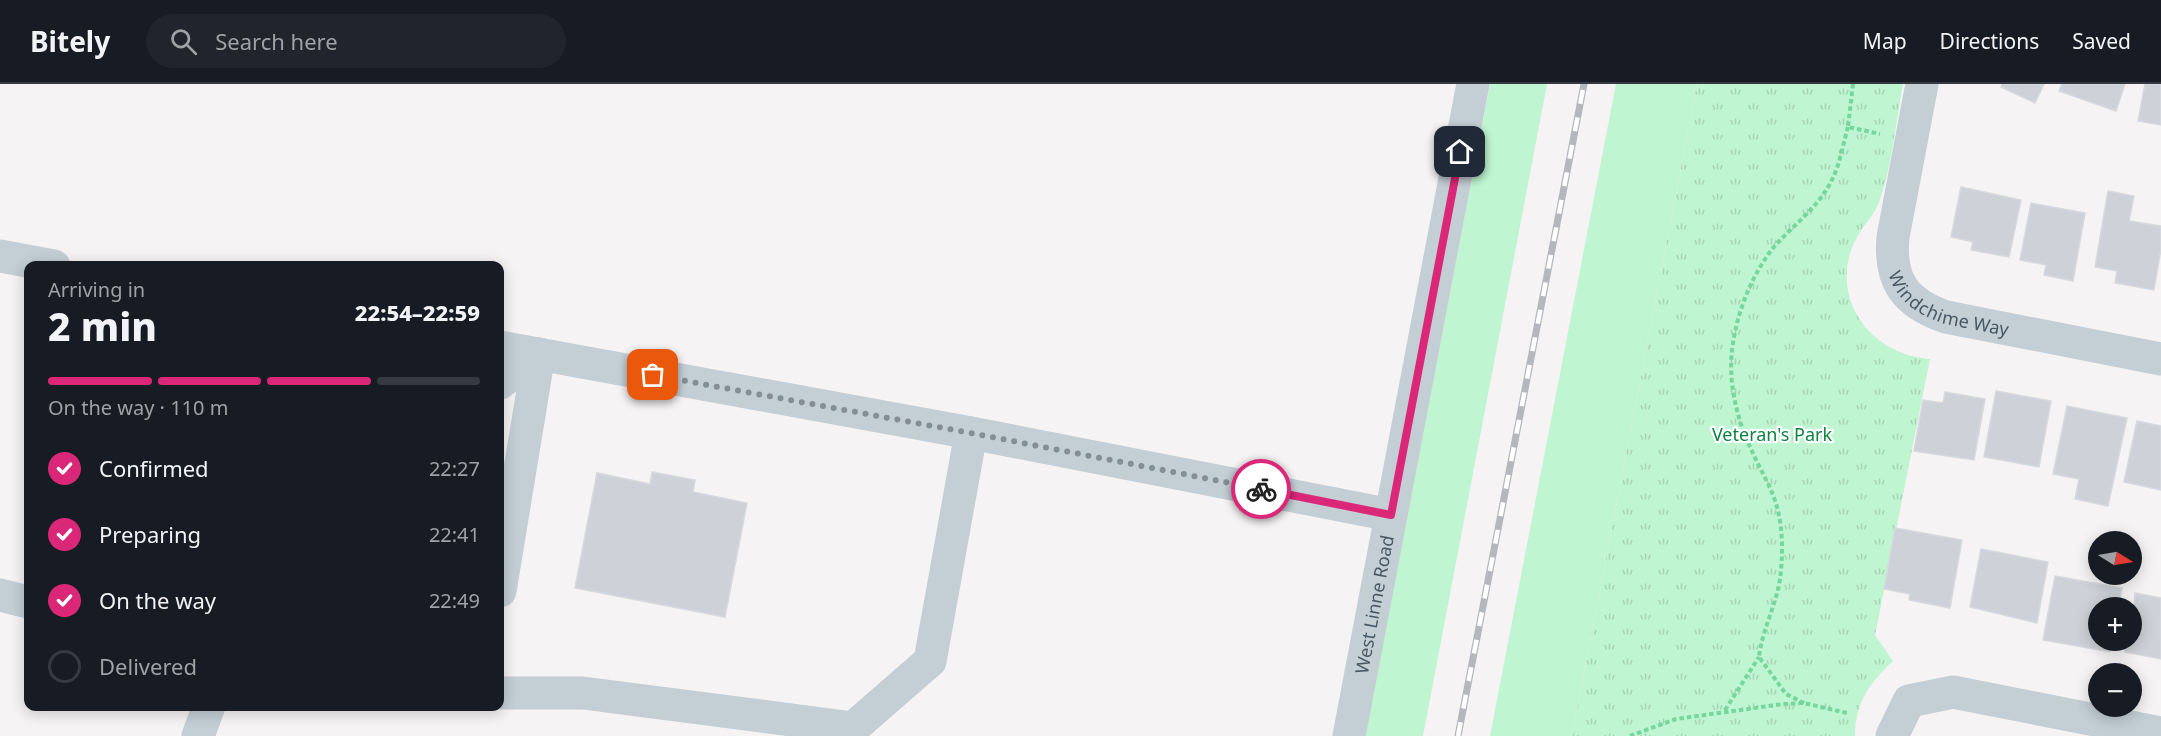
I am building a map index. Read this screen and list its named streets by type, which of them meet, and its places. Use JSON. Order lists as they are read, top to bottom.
{
  "streets": {
    "street": ["Windchime Way", "West Linne Road"]
  },
  "parks": ["Veteran's Park"],
  "north": "right",
  "page": {
    "header": "Bitely",
    "search": "Search here",
    "nav": ["Map", "Directions", "Saved"],
    "heading": ["2 min", "Arriving in", "22:54–22:59"],
    "bar": "On the way · 110 m",
    "list": [
      ["Confirmed", "22:27"],
      ["Preparing", "22:41"],
      ["On the way", "22:49"],
      "Delivered"
    ],
    "map_buttons": ["+", "−"]
  }
}
